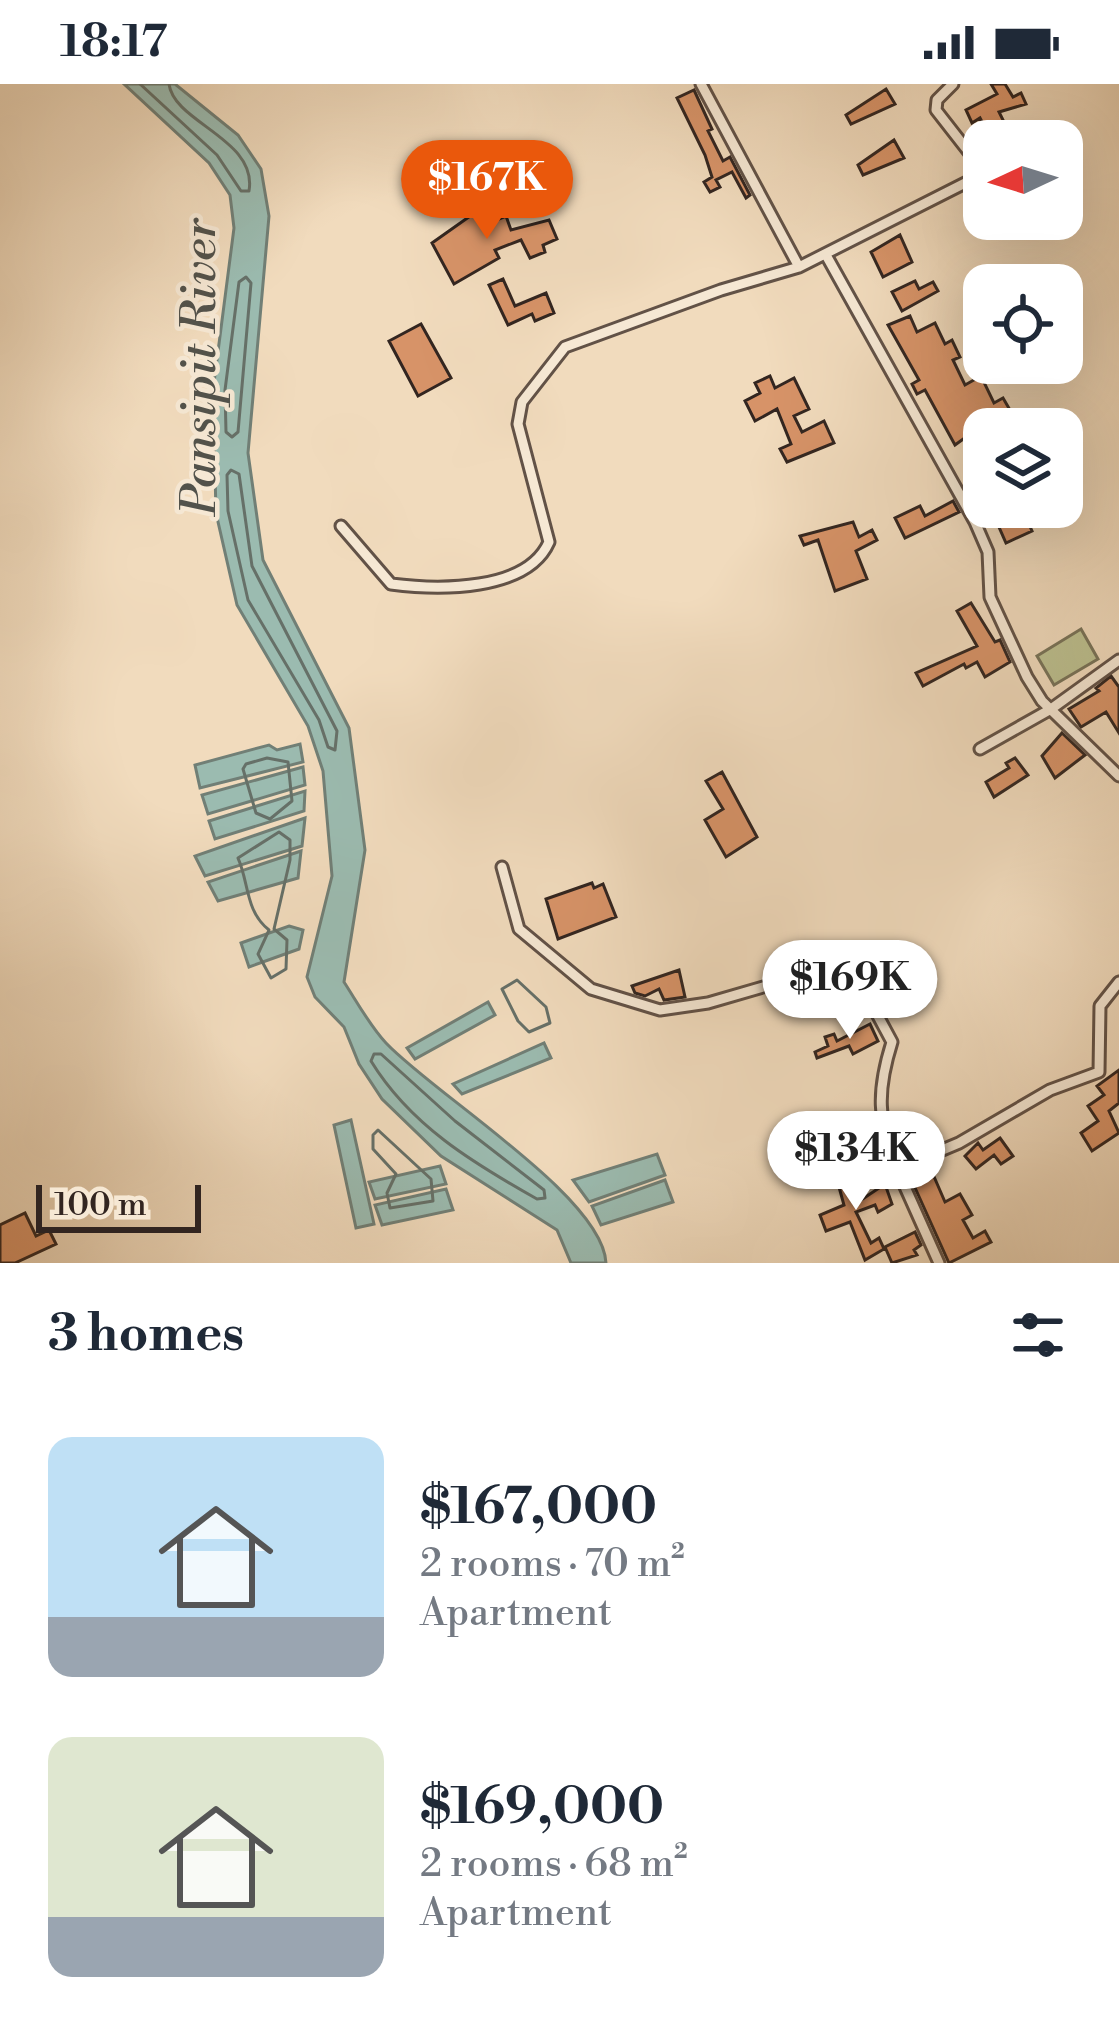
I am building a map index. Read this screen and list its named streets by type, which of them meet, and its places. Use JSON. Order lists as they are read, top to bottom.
{
  "water": ["Pansipit River"],
  "scale_bar": "100 m",
  "north": "left",
  "page": {
    "status": "18:17",
    "price": ["$167K", "$169K", "$134K"],
    "scale": "100 m",
    "heading": "3 homes",
    "list": [
      {
        "name": "$167,000",
        "note": "2 rooms · 70 m² · Apartment"
      },
      {
        "name": "$169,000",
        "note": "2 rooms · 68 m² · Apartment"
      }
    ]
  }
}
